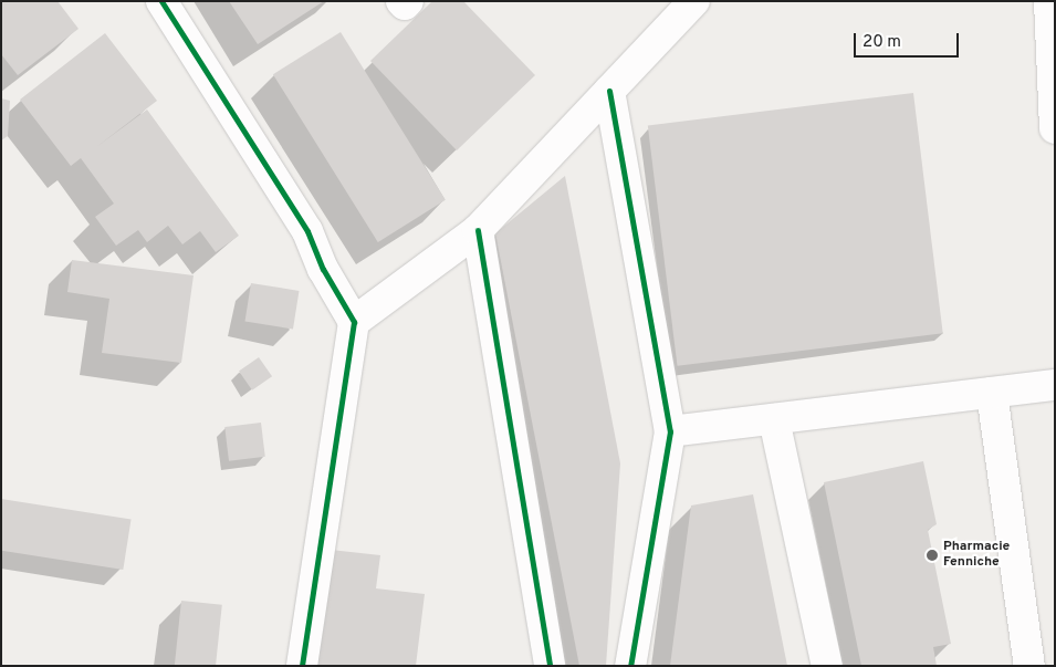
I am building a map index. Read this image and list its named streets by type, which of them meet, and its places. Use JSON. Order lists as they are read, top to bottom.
{
  "places": ["Pharmacie Fenniche"],
  "scale_bar": "20 m"
}
